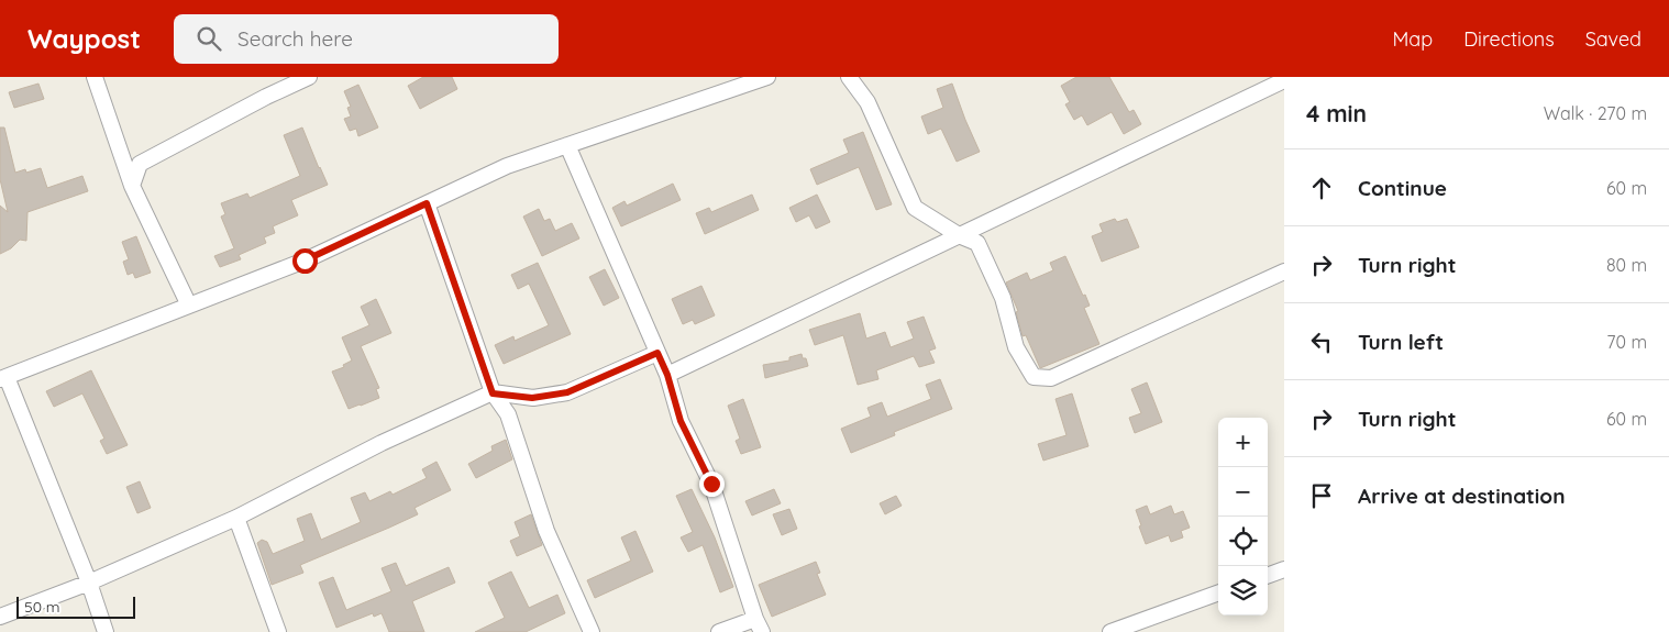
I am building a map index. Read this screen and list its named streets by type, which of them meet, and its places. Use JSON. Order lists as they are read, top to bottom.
{
  "scale_bar": "50 m",
  "page": {
    "header": "Waypost",
    "search": "Search here",
    "nav": ["Map", "Directions", "Saved"],
    "heading": ["4 min", "Walk · 270 m"],
    "list": [
      ["Continue", "60 m"],
      ["Turn right", "80 m"],
      ["Turn left", "70 m"],
      ["Turn right", "60 m"],
      "Arrive at destination"
    ],
    "map_buttons": ["+", "−"],
    "scale": "50 m"
  }
}
